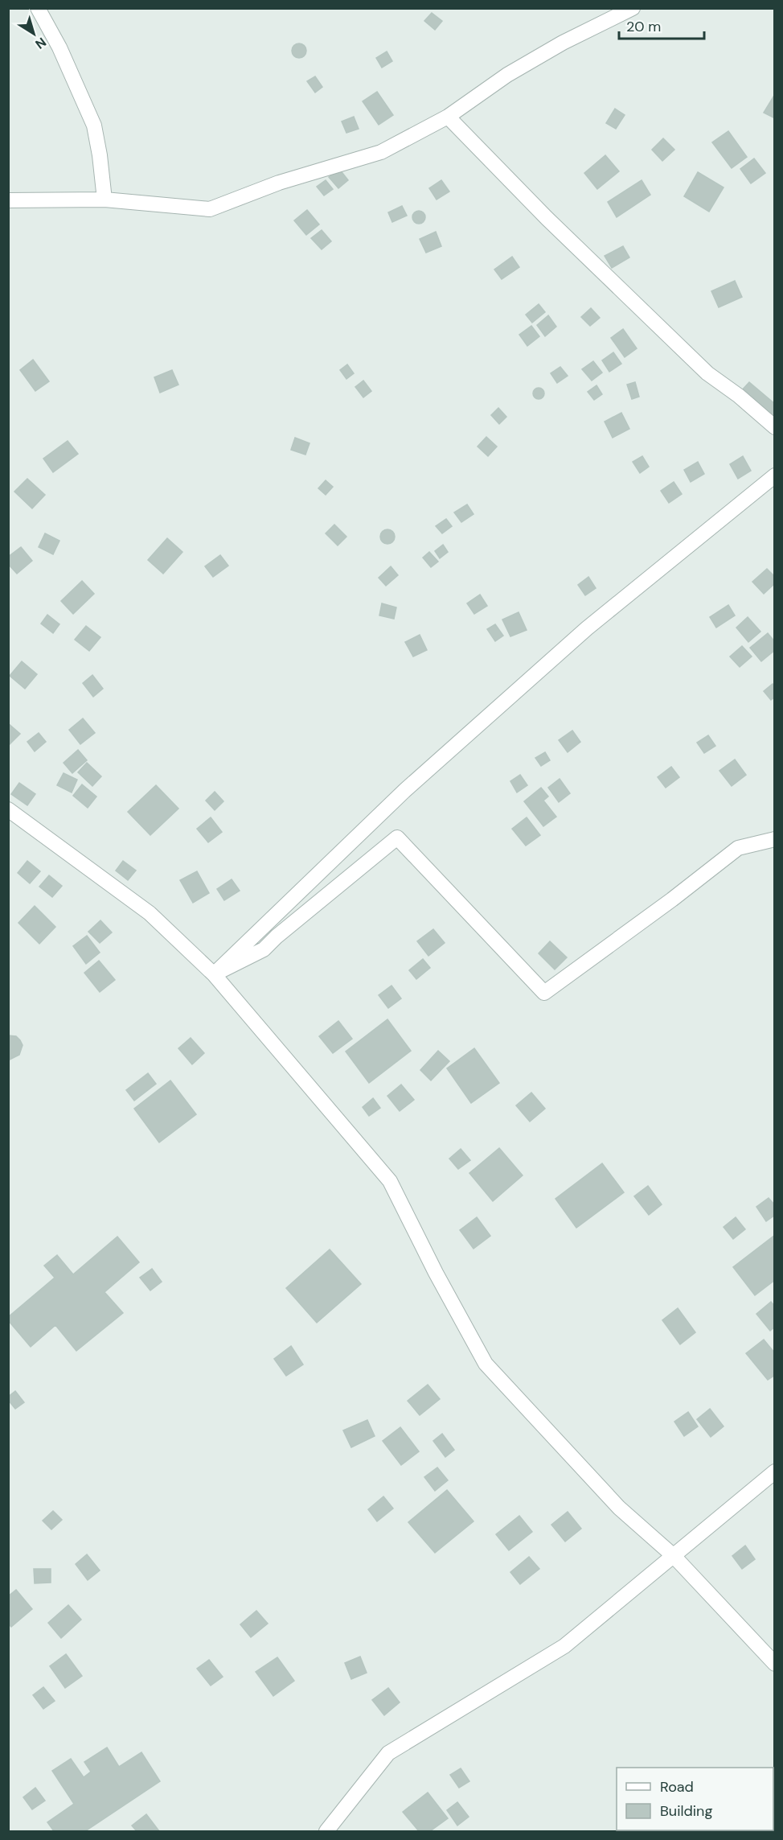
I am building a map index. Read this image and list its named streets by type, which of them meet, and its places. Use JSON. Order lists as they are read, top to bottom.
{
  "legend": ["Road", "Building"],
  "scale_bar": "20 m",
  "north": "bottom right"
}
